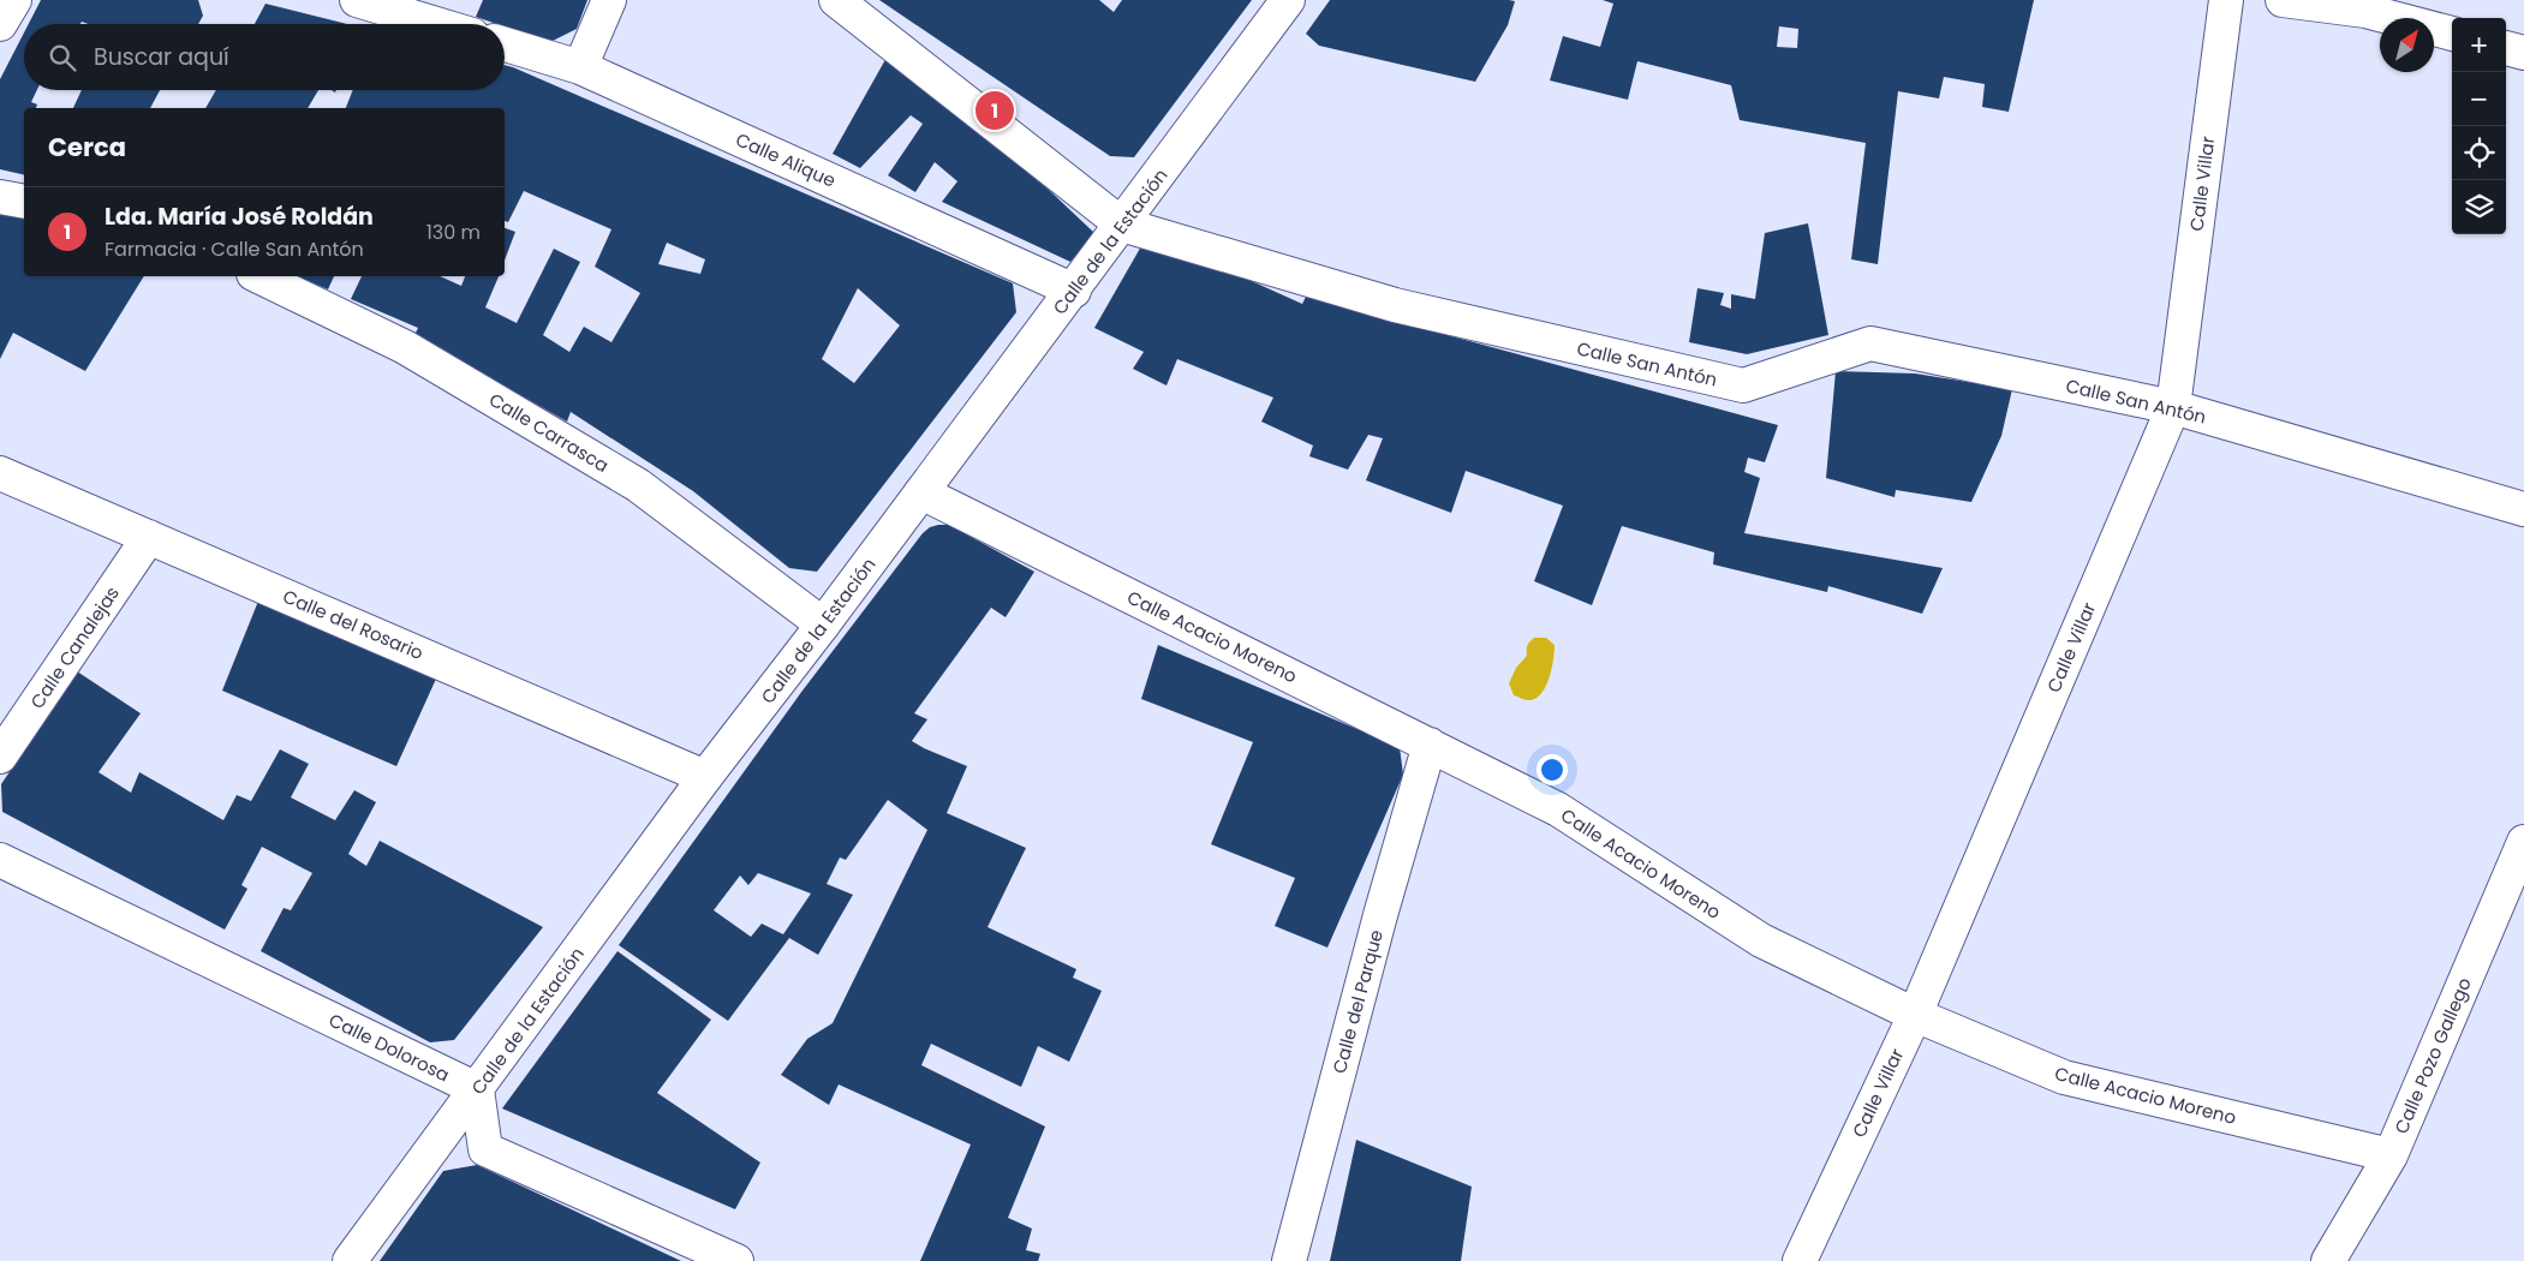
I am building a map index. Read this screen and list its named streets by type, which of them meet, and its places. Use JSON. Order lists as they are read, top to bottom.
{
  "streets": {
    "street": [
      "Calle Alique",
      "Calle Villar",
      "Calle de la Estación",
      "Calle San Antón",
      "Calle Carrasca",
      "Calle del Rosario",
      "Calle Acacio Moreno",
      "Calle Canalejas",
      "Calle del Parque",
      "Calle Dolorosa",
      "Calle Pozo Gallego"
    ]
  },
  "crossings": [
    ["Calle Alique", "Calle de la Estación"],
    ["Calle Villar", "Calle San Antón"],
    ["Calle Villar", "Calle Acacio Moreno"],
    ["Calle de la Estación", "Calle San Antón"],
    ["Calle de la Estación", "Calle Carrasca"],
    ["Calle de la Estación", "Calle del Rosario"],
    ["Calle de la Estación", "Calle Acacio Moreno"],
    ["Calle de la Estación", "Calle Dolorosa"],
    ["Calle del Rosario", "Calle Canalejas"],
    ["Calle Acacio Moreno", "Calle del Parque"],
    ["Calle Acacio Moreno", "Calle Pozo Gallego"]
  ],
  "north": "top right",
  "page": {
    "map_buttons": ["+", "−"],
    "search": "Buscar aquí",
    "pins": "1",
    "heading": "Cerca",
    "list": [
      {
        "mark": "1",
        "name": "Lda. María José Roldán",
        "note": "Farmacia · Calle San Antón",
        "value": "130 m"
      }
    ]
  }
}
